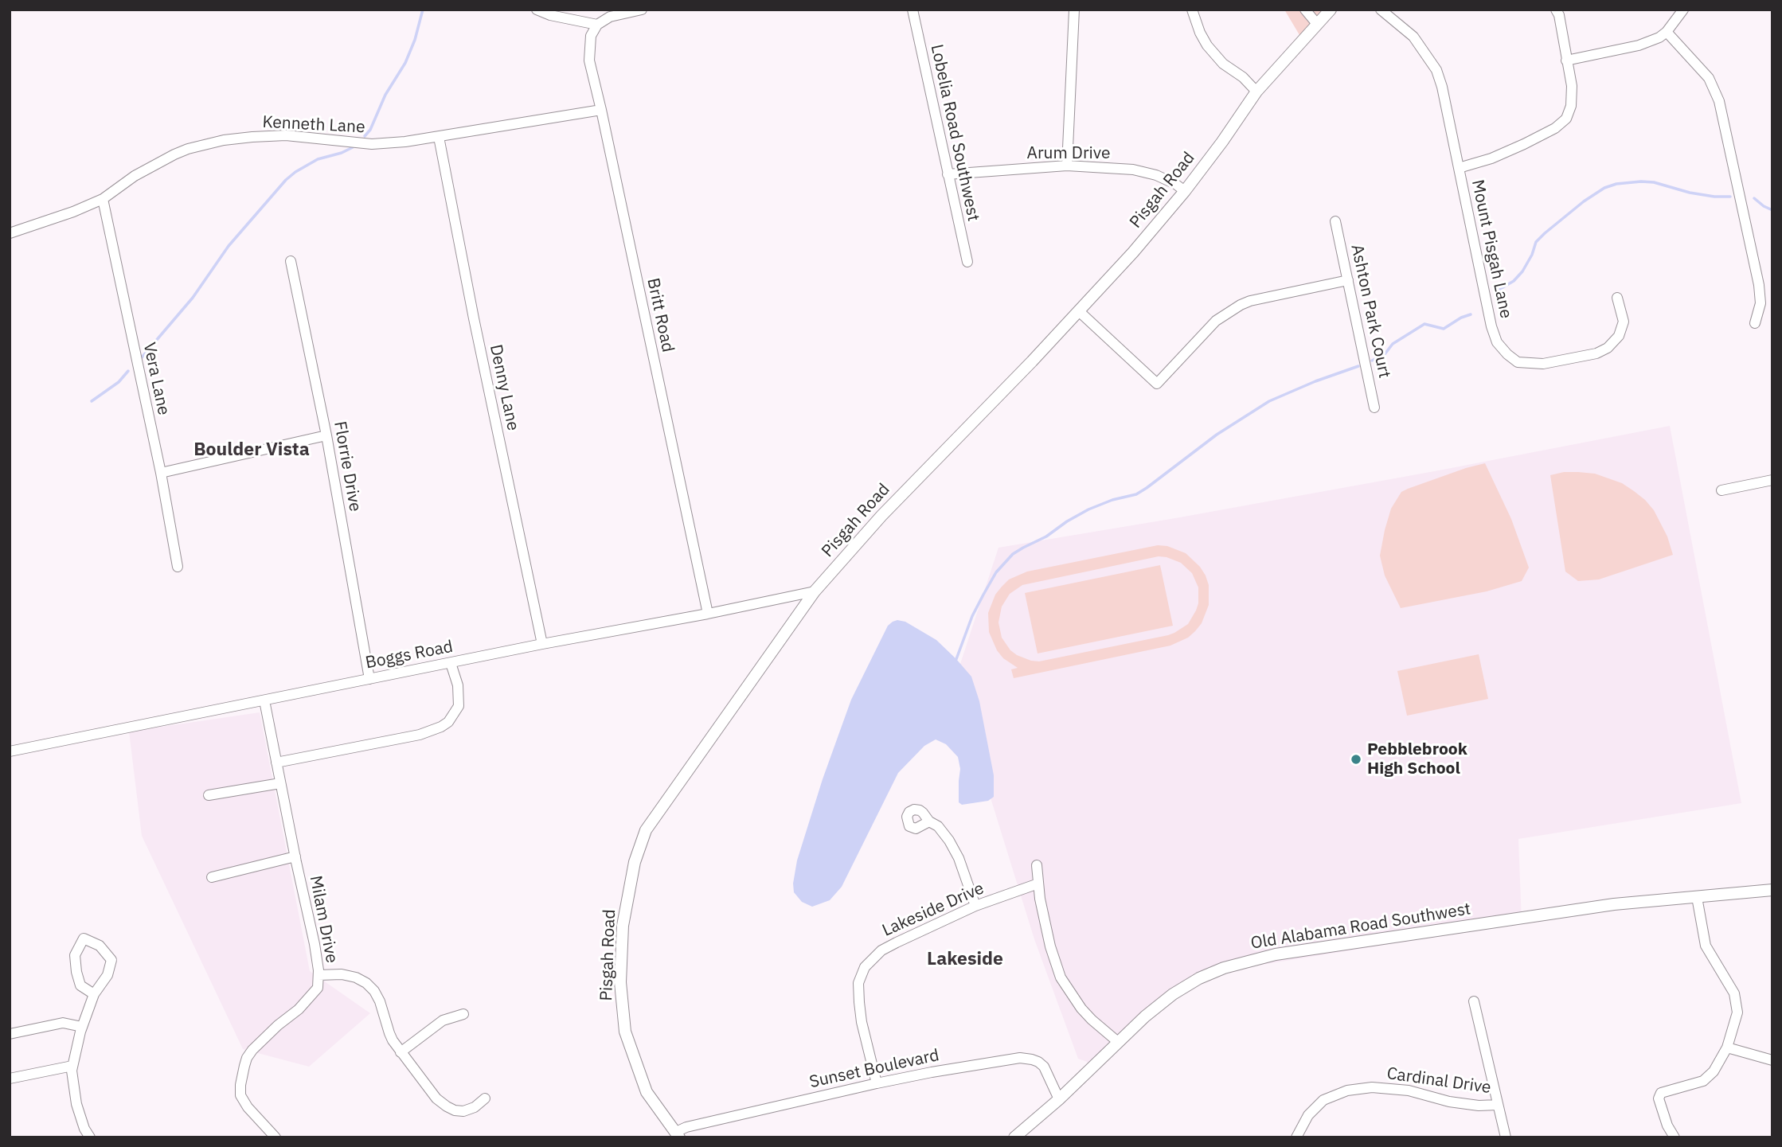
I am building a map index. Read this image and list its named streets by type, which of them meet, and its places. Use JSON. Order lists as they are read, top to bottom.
{
  "streets": {
    "street": [
      "Kenneth Lane",
      "Lobelia Road Southwest",
      "Arum Drive",
      "Pisgah Road",
      "Mount Pisgah Lane",
      "Ashton Park Court",
      "Britt Road",
      "Vera Lane",
      "Denny Lane",
      "Florrie Drive",
      "Boggs Road",
      "Lakeside Drive",
      "Milam Drive",
      "Old Alabama Road Southwest",
      "Sunset Boulevard",
      "Cardinal Drive"
    ]
  },
  "crossings": [
    ["Kenneth Lane", "Britt Road"],
    ["Kenneth Lane", "Vera Lane"],
    ["Kenneth Lane", "Denny Lane"],
    ["Lobelia Road Southwest", "Arum Drive"],
    ["Arum Drive", "Pisgah Road"],
    ["Pisgah Road", "Boggs Road"],
    ["Pisgah Road", "Sunset Boulevard"],
    ["Britt Road", "Boggs Road"],
    ["Denny Lane", "Boggs Road"],
    ["Florrie Drive", "Boggs Road"],
    ["Boggs Road", "Milam Drive"],
    ["Lakeside Drive", "Sunset Boulevard"],
    ["Old Alabama Road Southwest", "Sunset Boulevard"]
  ],
  "districts": ["Boulder Vista", "Lakeside"],
  "places": ["Pebblebrook High School"]
}
